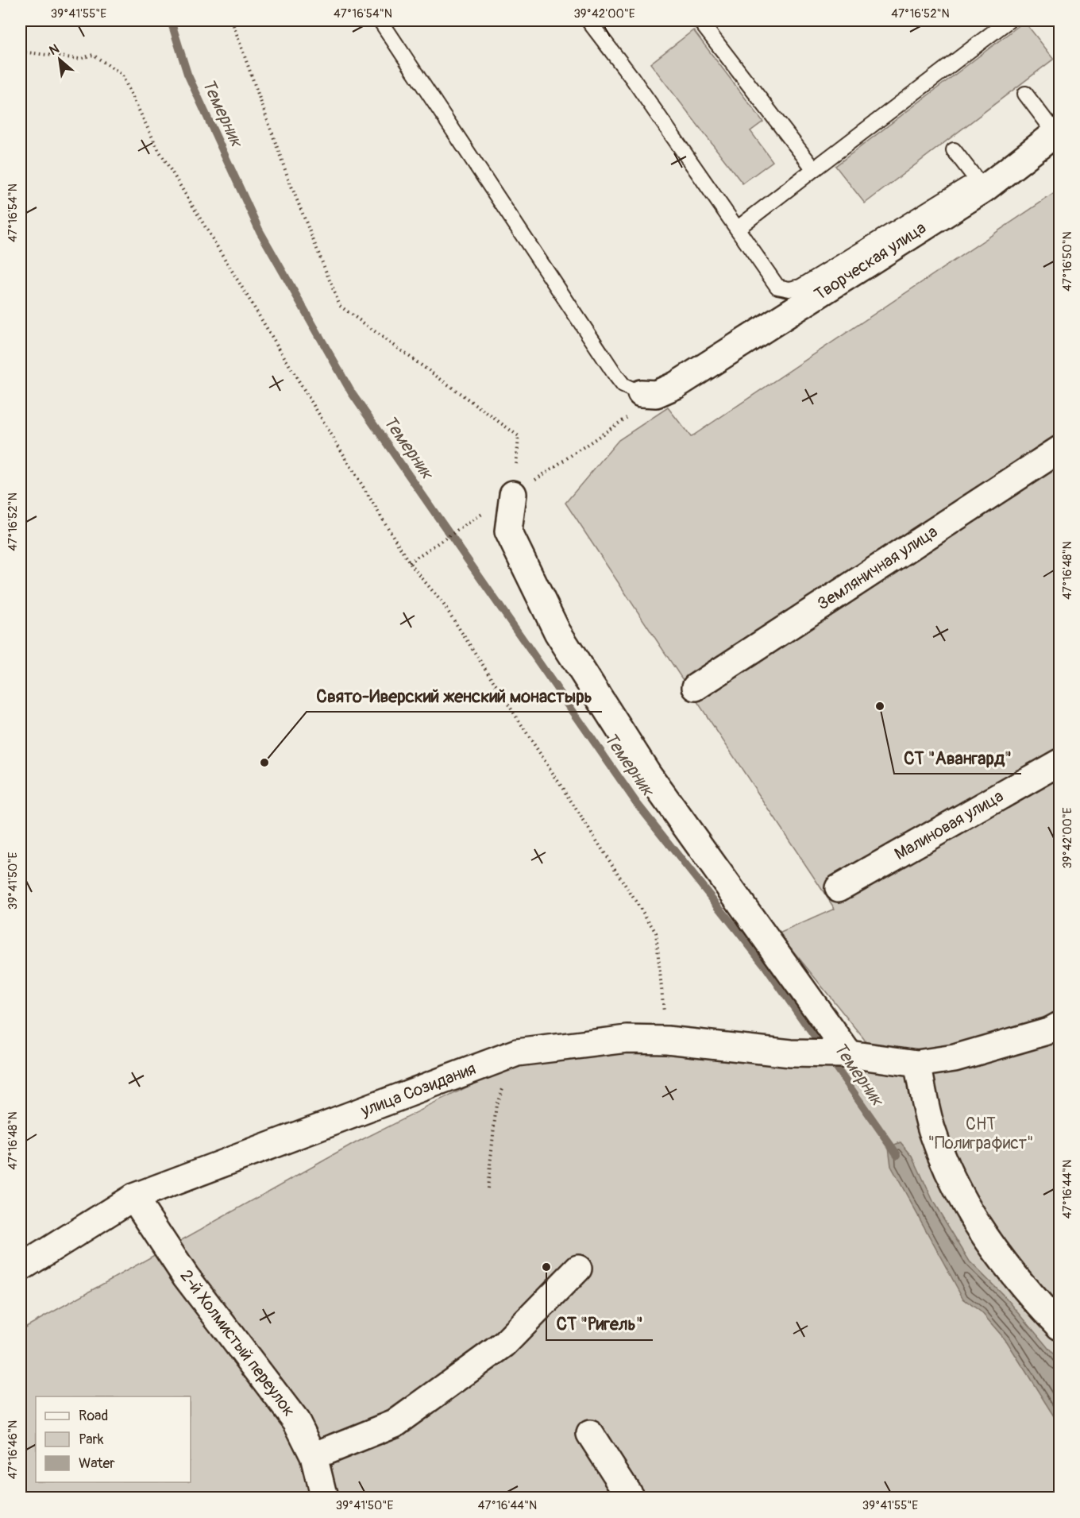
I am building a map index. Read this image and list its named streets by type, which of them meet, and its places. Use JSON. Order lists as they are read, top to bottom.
{
  "streets": {
    "street": [
      "Творческая улица",
      "Земляничная улица",
      "Малиновая улица",
      "улица Созидания",
      "2-й Холмистый переулок"
    ]
  },
  "crossings": [
    ["улица Созидания", "2-й Холмистый переулок"]
  ],
  "water": ["Темерник"],
  "parks": ["СНТ \"Полиграфист\""],
  "places": ["СТ \"Авангард\"", "Свято-Иверский женский монастырь", "СТ \"Ригель\""],
  "legend": ["Road", "Park", "Water"],
  "north": "top left",
  "coordinates": [
    "39°41'55\"E",
    "47°16'54\"N",
    "39°42'00\"E",
    "47°16'52\"N",
    "47°16'50\"N",
    "47°16'48\"N",
    "39°41'50\"E",
    "47°16'44\"N",
    "47°16'46\"N"
  ]
}
